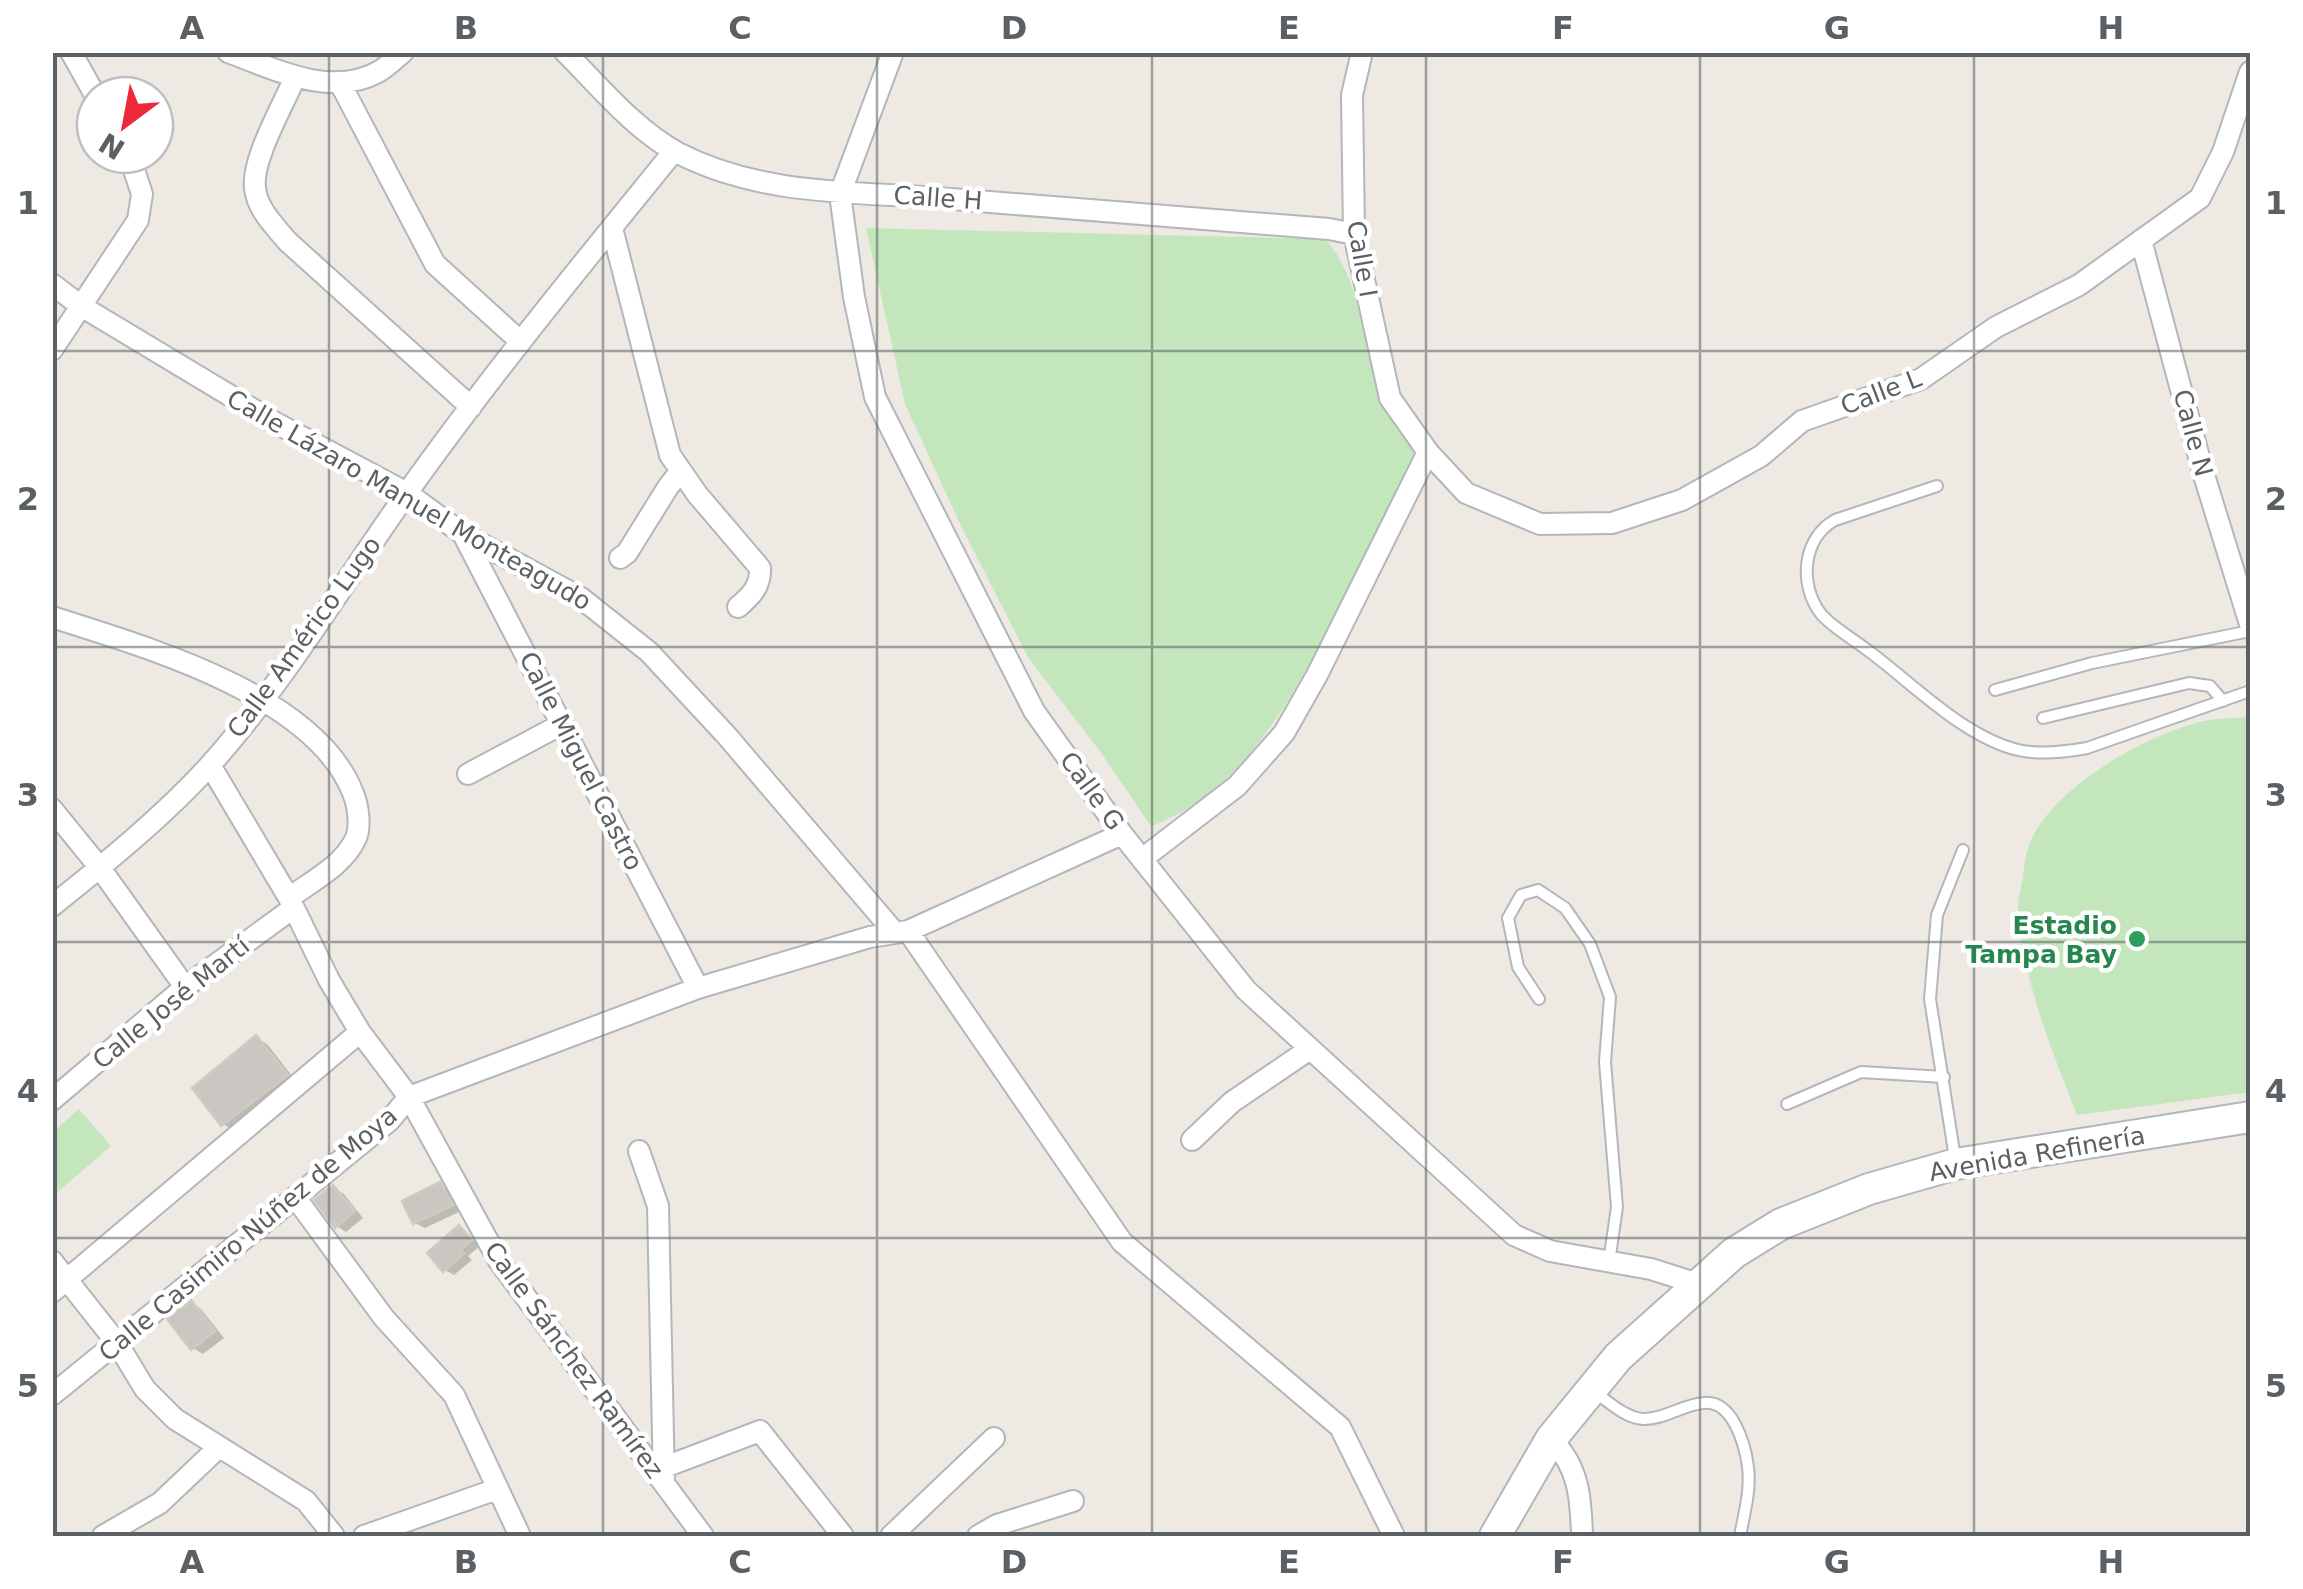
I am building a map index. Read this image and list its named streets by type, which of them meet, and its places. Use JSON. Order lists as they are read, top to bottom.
{
  "streets": {
    "main road": ["Avenida Refinería"],
    "street": [
      "Calle H",
      "Calle I",
      "Calle L",
      "Calle N",
      "Calle Lázaro Manuel Monteagudo",
      "Calle Américo Lugo",
      "Calle Miguel Castro",
      "Calle G",
      "Calle José Martí",
      "Calle Casimiro Núñez de Moya",
      "Calle Sánchez Ramírez"
    ]
  },
  "crossings": [
    ["Calle H", "Calle I"],
    ["Calle H", "Calle Américo Lugo"],
    ["Calle H", "Calle G"],
    ["Calle I", "Calle L"],
    ["Calle L", "Calle N"],
    ["Calle Lázaro Manuel Monteagudo", "Calle Américo Lugo"],
    ["Calle Lázaro Manuel Monteagudo", "Calle Miguel Castro"],
    ["Calle Lázaro Manuel Monteagudo", "Calle Casimiro Núñez de Moya"],
    ["Calle Américo Lugo", "Calle José Martí"],
    ["Calle Américo Lugo", "Calle Sánchez Ramírez"],
    ["Calle Miguel Castro", "Calle Casimiro Núñez de Moya"],
    ["Calle G", "Avenida Refinería"],
    ["Calle G", "Calle Casimiro Núñez de Moya"],
    ["Calle José Martí", "Calle Sánchez Ramírez"],
    ["Calle Casimiro Núñez de Moya", "Calle Sánchez Ramírez"]
  ],
  "places": ["Estadio Tampa Bay"],
  "north": "bottom left",
  "grid": {
    "columns": [
      "A",
      "B",
      "C",
      "D",
      "E",
      "F",
      "G",
      "H"
    ],
    "rows": [
      "1",
      "2",
      "3",
      "4",
      "5"
    ]
  }
}
